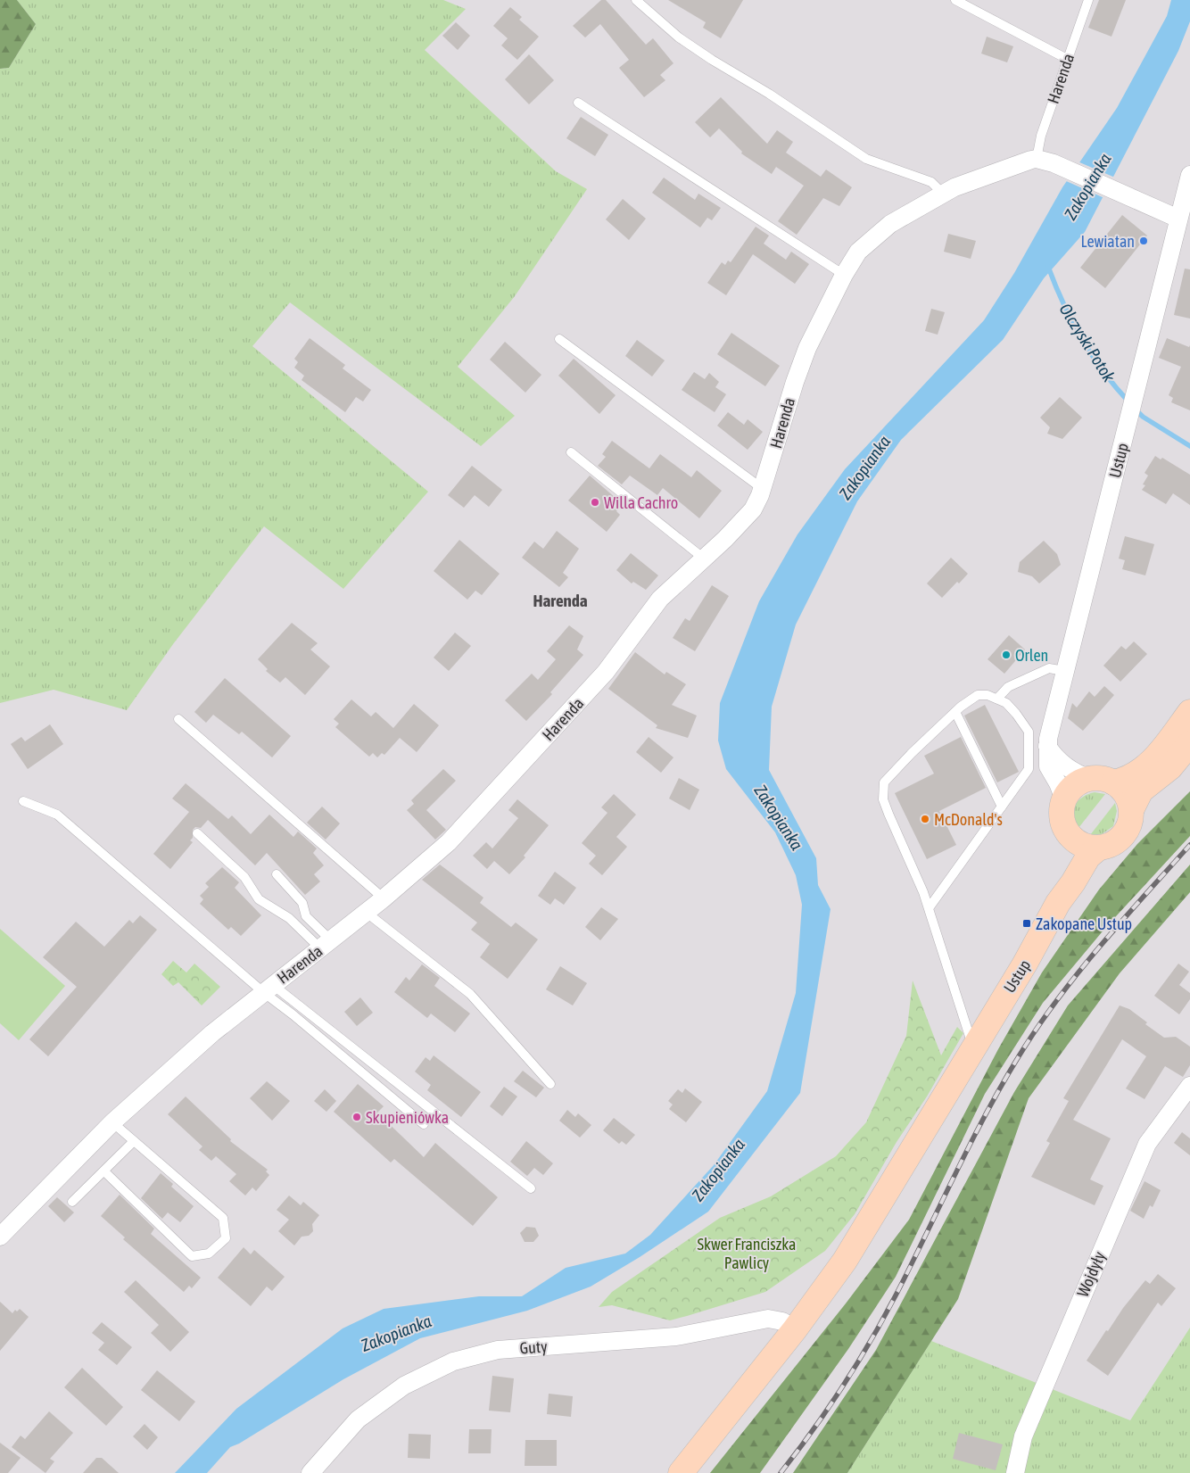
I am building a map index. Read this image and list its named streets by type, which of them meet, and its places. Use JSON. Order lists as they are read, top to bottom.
{
  "streets": {
    "main road": ["Ustup"],
    "street": ["Harenda", "Wojdyły", "Guty"]
  },
  "crossings": [
    ["Ustup", "Guty"]
  ],
  "districts": ["Harenda"],
  "water": ["Zakopianka", "Olczyski Potok"],
  "parks": ["Skwer Franciszka Pawlicy"],
  "places": {
    "other": [
      "Lewiatan",
      "Willa Cachro",
      "Orlen",
      "McDonald's",
      "Skupieniówka"
    ],
    "transit": ["Zakopane Ustup"]
  }
}
